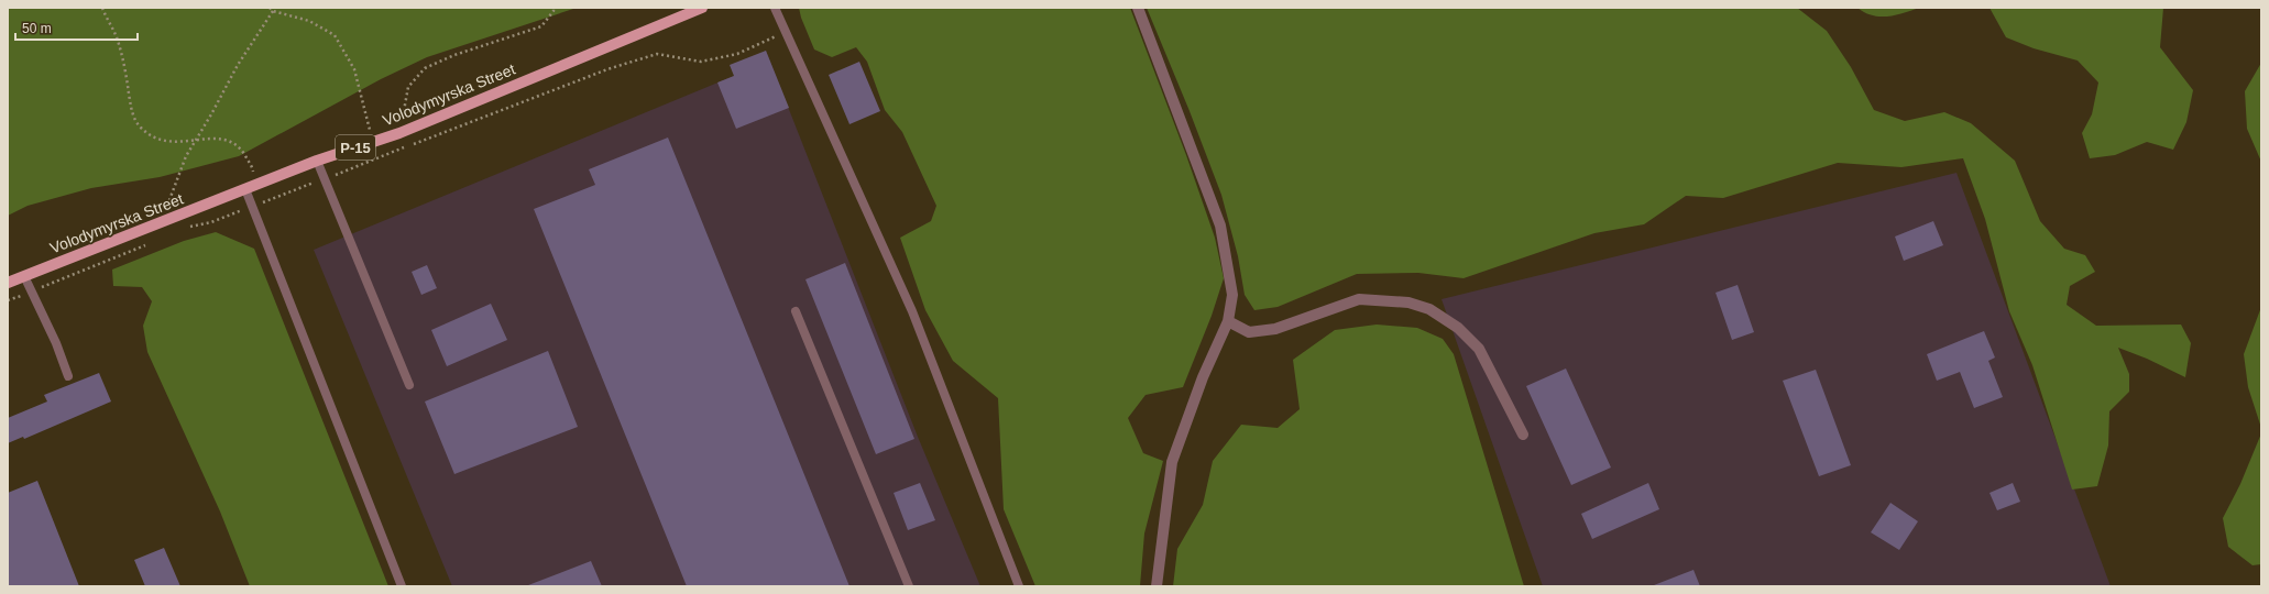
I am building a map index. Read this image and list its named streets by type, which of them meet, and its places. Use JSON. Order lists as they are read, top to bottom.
{
  "streets": {
    "main road": ["Volodymyrska Street", "Р-15"]
  },
  "scale_bar": "50 m"
}
